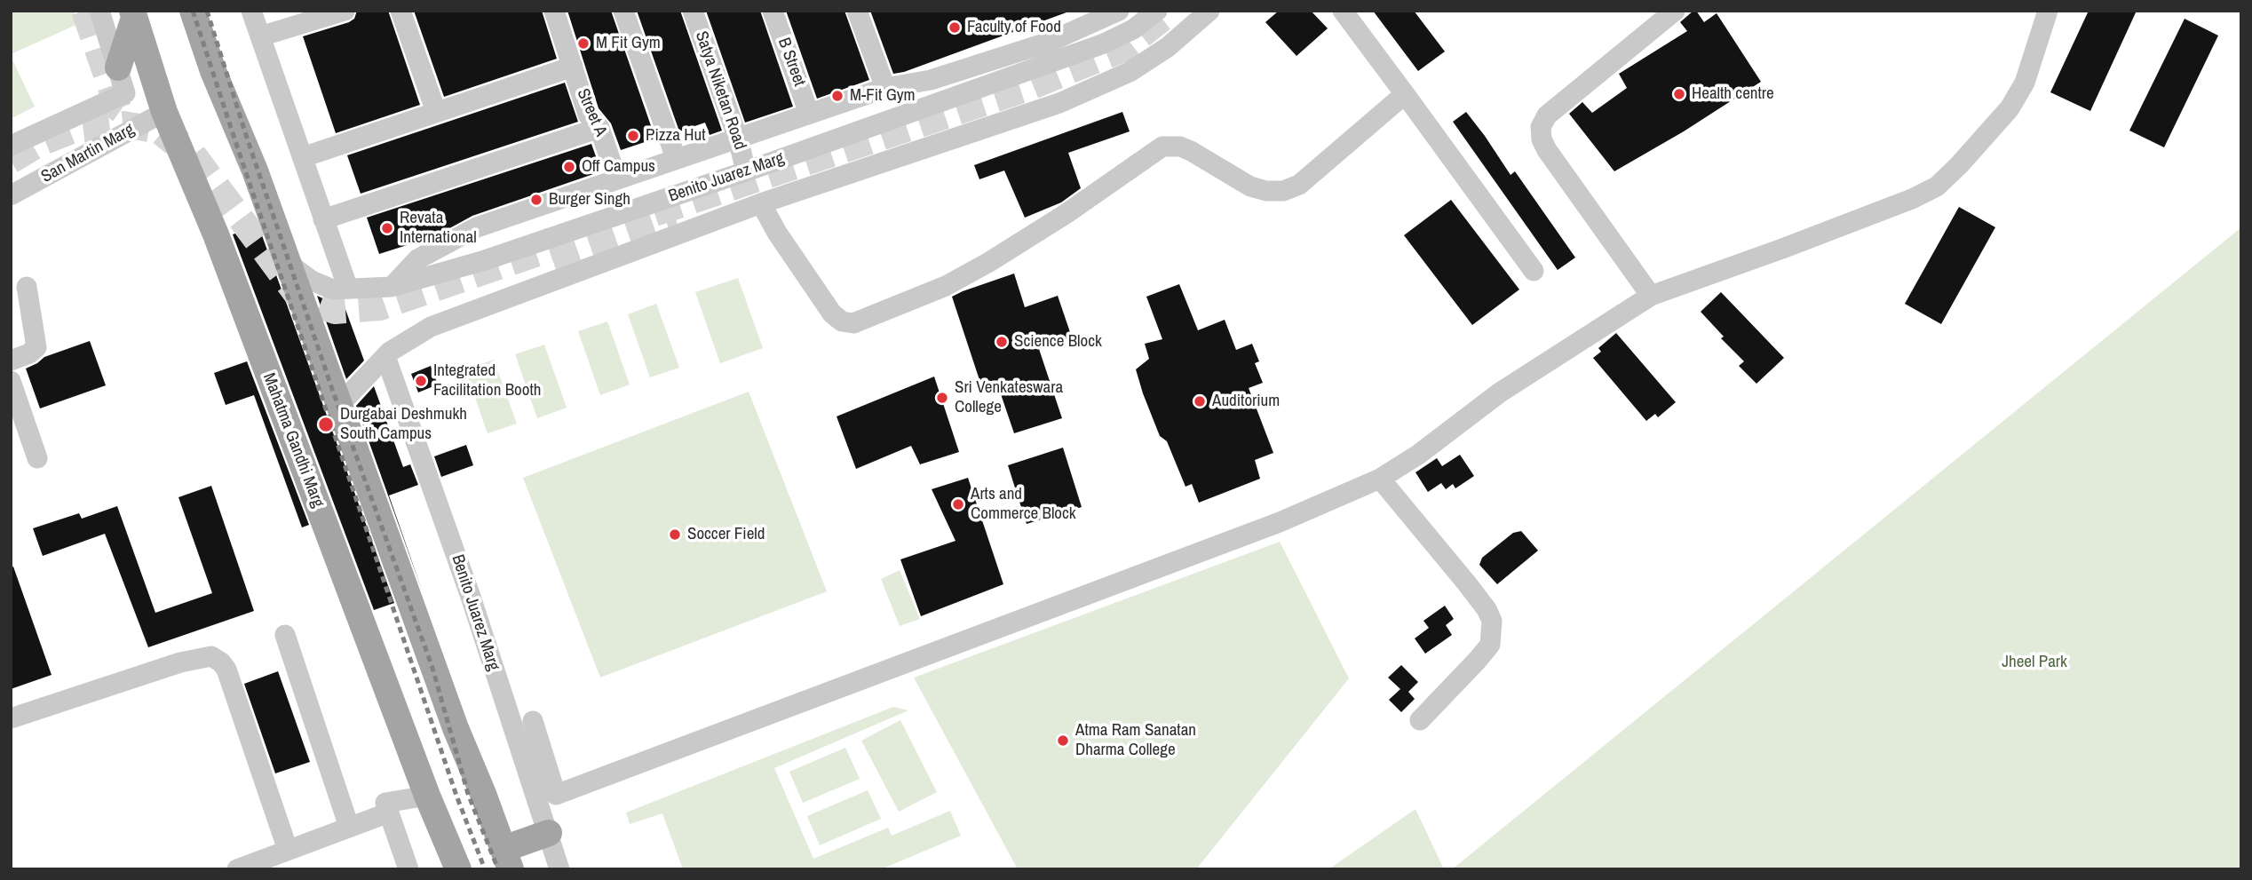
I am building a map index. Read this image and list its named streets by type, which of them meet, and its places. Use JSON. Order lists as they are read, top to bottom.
{
  "streets": {
    "main road": ["Mahatma Gandhi Marg"],
    "street": [
      "B Street",
      "Satya Niketan Road",
      "Street A",
      "San Martin Marg",
      "Benito Juarez Marg"
    ]
  },
  "crossings": [
    ["Satya Niketan Road", "Benito Juarez Marg"],
    ["San Martin Marg", "Mahatma Gandhi Marg"]
  ],
  "parks": ["Jheel Park"],
  "places": [
    "Faculty of Food",
    "M Fit Gym",
    "Health centre",
    "M-Fit Gym",
    "Pizza Hut",
    "Off Campus",
    "Burger Singh",
    "Revata International",
    "Science Block",
    "Integrated Facilitation Booth",
    "Sri Venkateswara College",
    "Auditorium",
    "Durgabai Deshmukh South Campus",
    "Arts and Commerce Block",
    "Soccer Field",
    "Atma Ram Sanatan Dharma College"
  ]
}
